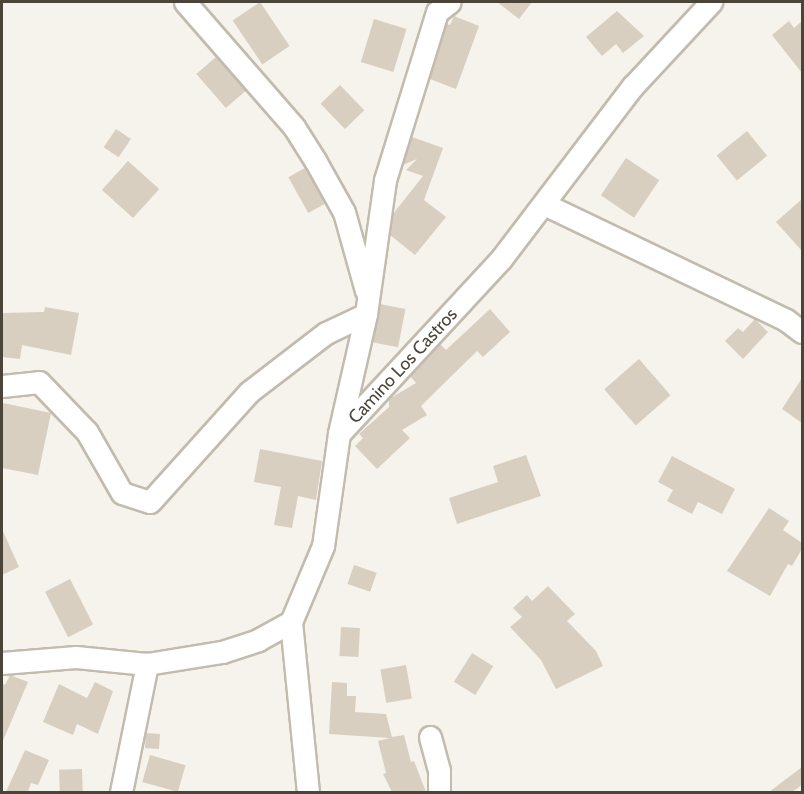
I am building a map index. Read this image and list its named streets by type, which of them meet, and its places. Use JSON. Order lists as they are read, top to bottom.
{
  "streets": {
    "street": ["Camino Los Castros"]
  }
}
